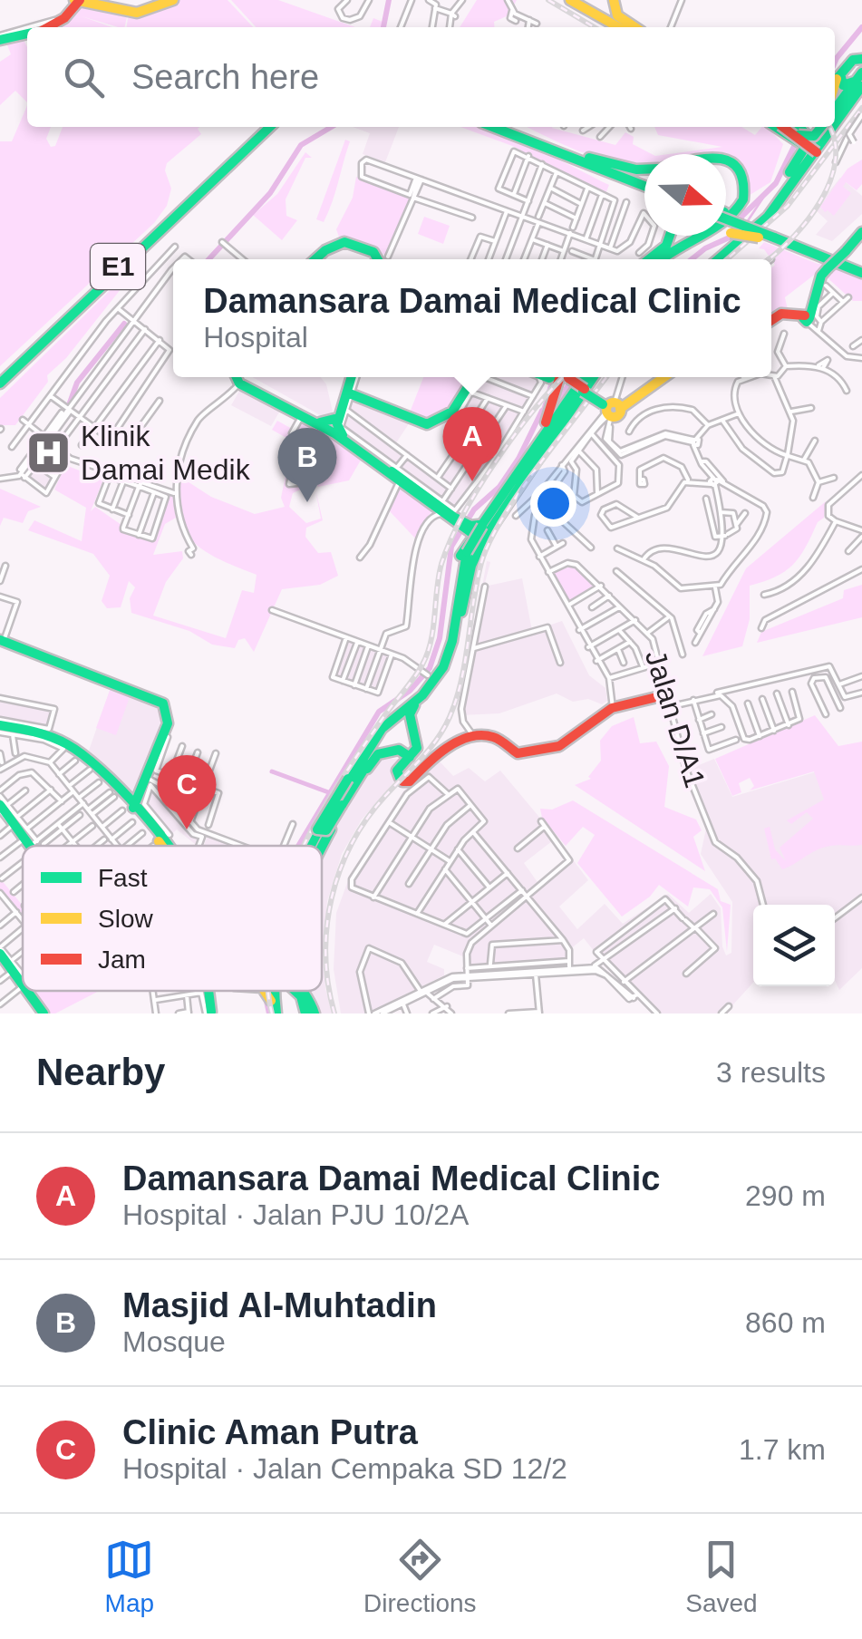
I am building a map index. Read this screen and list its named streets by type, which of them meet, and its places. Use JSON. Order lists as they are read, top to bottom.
{
  "streets": {
    "main road": ["E1"],
    "street": ["Jalan D/A1"]
  },
  "places": {
    "hospital": ["Klinik Damai Medik"]
  },
  "legend": ["Fast", "Slow", "Jam"],
  "north": "right",
  "page": {
    "search": "Search here",
    "popup": ["Damansara Damai Medical Clinic", "Hospital"],
    "pins": ["A", "B", "C"],
    "heading": ["Nearby", "3 results"],
    "list": [
      {
        "mark": "A",
        "name": "Damansara Damai Medical Clinic",
        "note": "Hospital · Jalan PJU 10/2A",
        "value": "290 m"
      },
      {
        "mark": "B",
        "name": "Masjid Al-Muhtadin",
        "note": "Mosque",
        "value": "860 m"
      },
      {
        "mark": "C",
        "name": "Clinic Aman Putra",
        "note": "Hospital · Jalan Cempaka SD 12/2",
        "value": "1.7 km"
      }
    ],
    "nav": ["Map", "Directions", "Saved"]
  }
}
